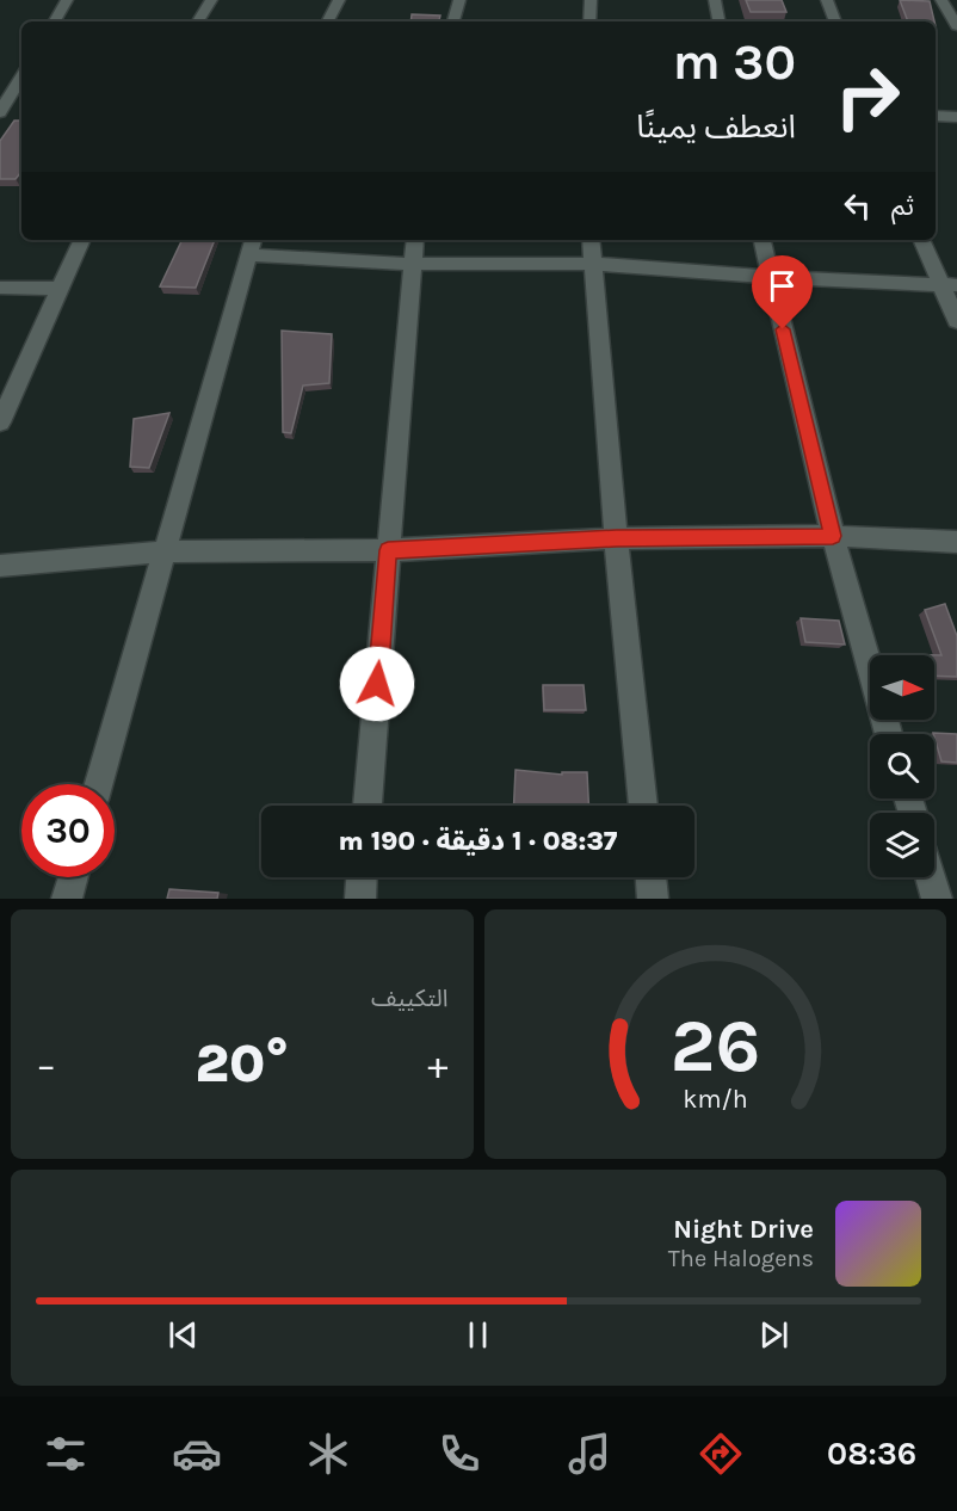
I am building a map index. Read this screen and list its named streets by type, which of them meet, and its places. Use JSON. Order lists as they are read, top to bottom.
{
  "north": "right",
  "page": {
    "turn": ["30 m", "انعطف يمينًا"],
    "then": "ثم",
    "limit": "30",
    "trip": "08:37 · 1 دقيقة · 190 m",
    "tile": "التكييف",
    "heat": ["−", "20°", "+"],
    "song": ["Night Drive", "The Halogens"],
    "tabs": "08:36",
    "gauge": ["26", "km/h"]
  }
}
